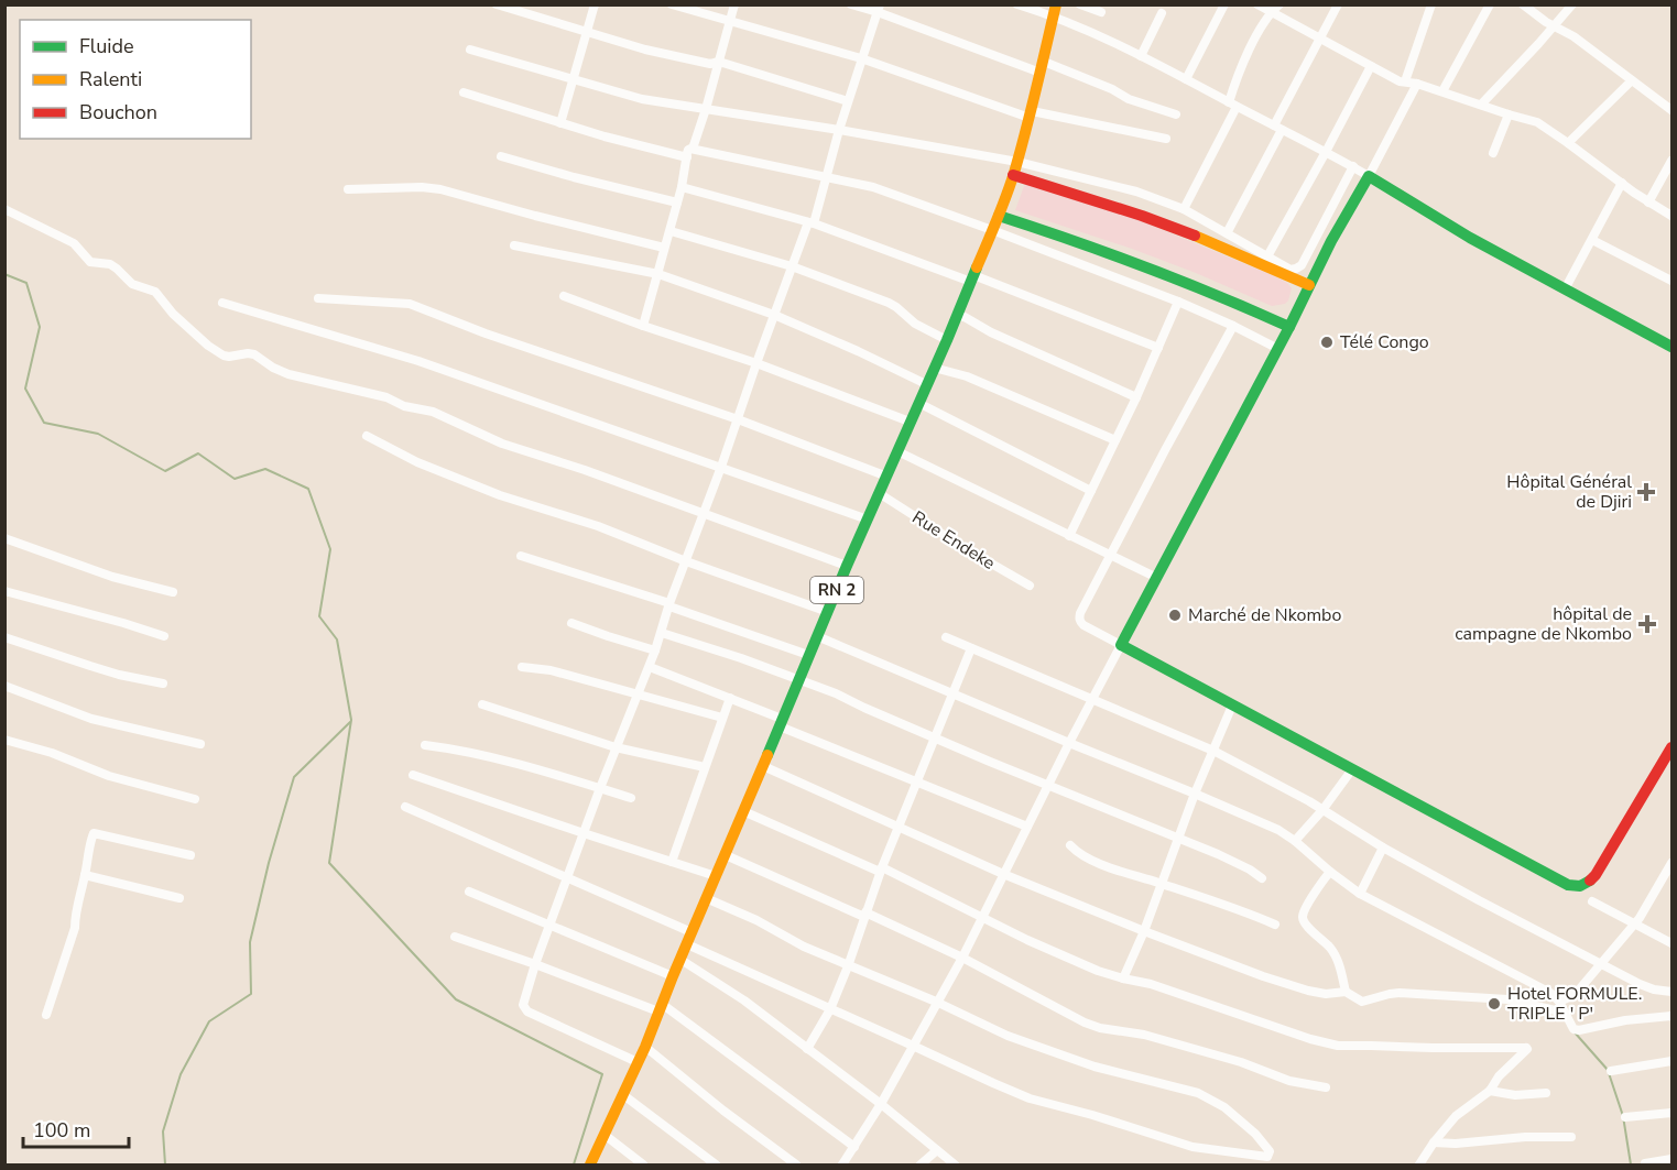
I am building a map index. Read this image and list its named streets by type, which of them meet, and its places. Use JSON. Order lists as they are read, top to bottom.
{
  "streets": {
    "main road": ["RN 2"],
    "street": ["Rue Endeke"]
  },
  "crossings": [
    ["Rue Endeke", "RN 2"]
  ],
  "places": {
    "other": ["Télé Congo", "Marché de Nkombo", "Hotel FORMULE. TRIPLE ' P'"],
    "health": ["Hôpital Général de Djiri", "hôpital de campagne de Nkombo"]
  },
  "legend": ["Fluide", "Ralenti", "Bouchon"],
  "scale_bar": "100 m"
}
